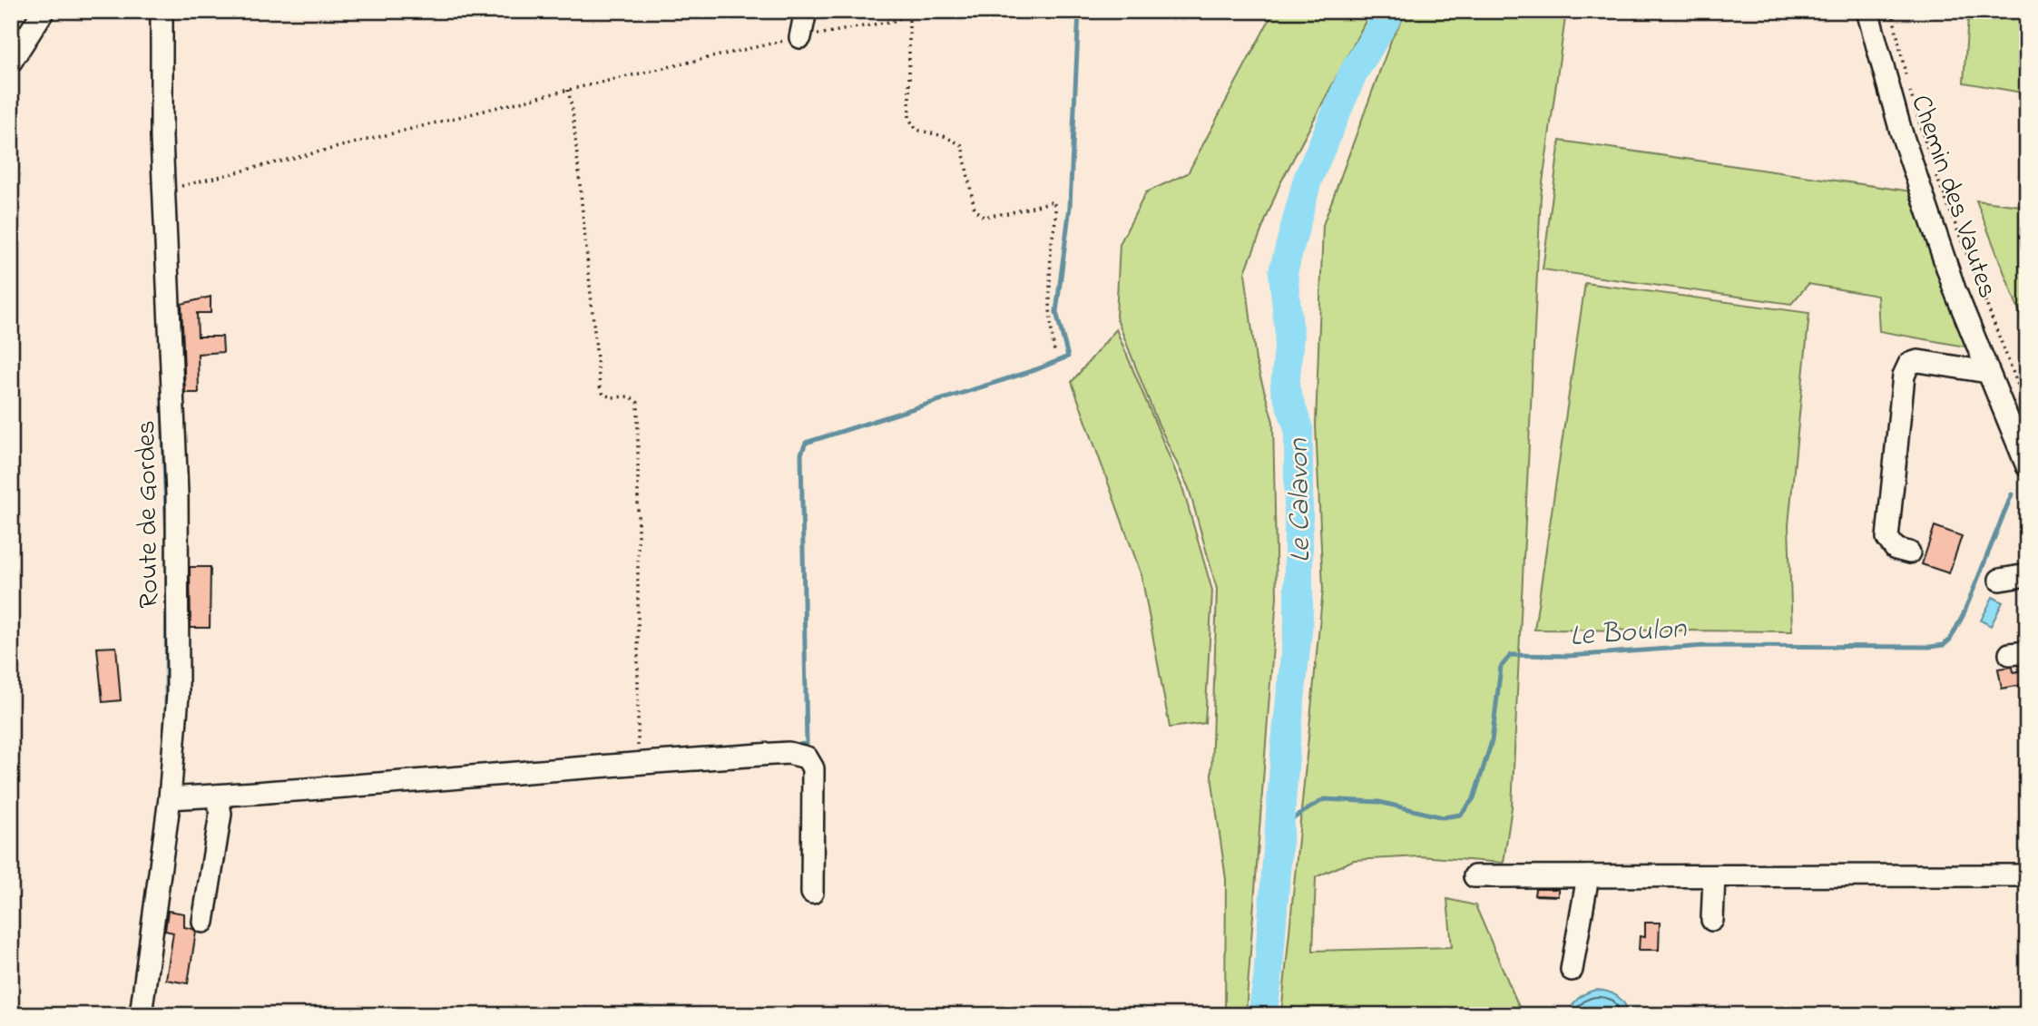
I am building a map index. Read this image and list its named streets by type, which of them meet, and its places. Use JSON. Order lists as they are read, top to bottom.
{
  "streets": {
    "street": ["Chemin des Vautes", "Route de Gordes"]
  },
  "water": ["Le Calavon", "Le Boulon"]
}
